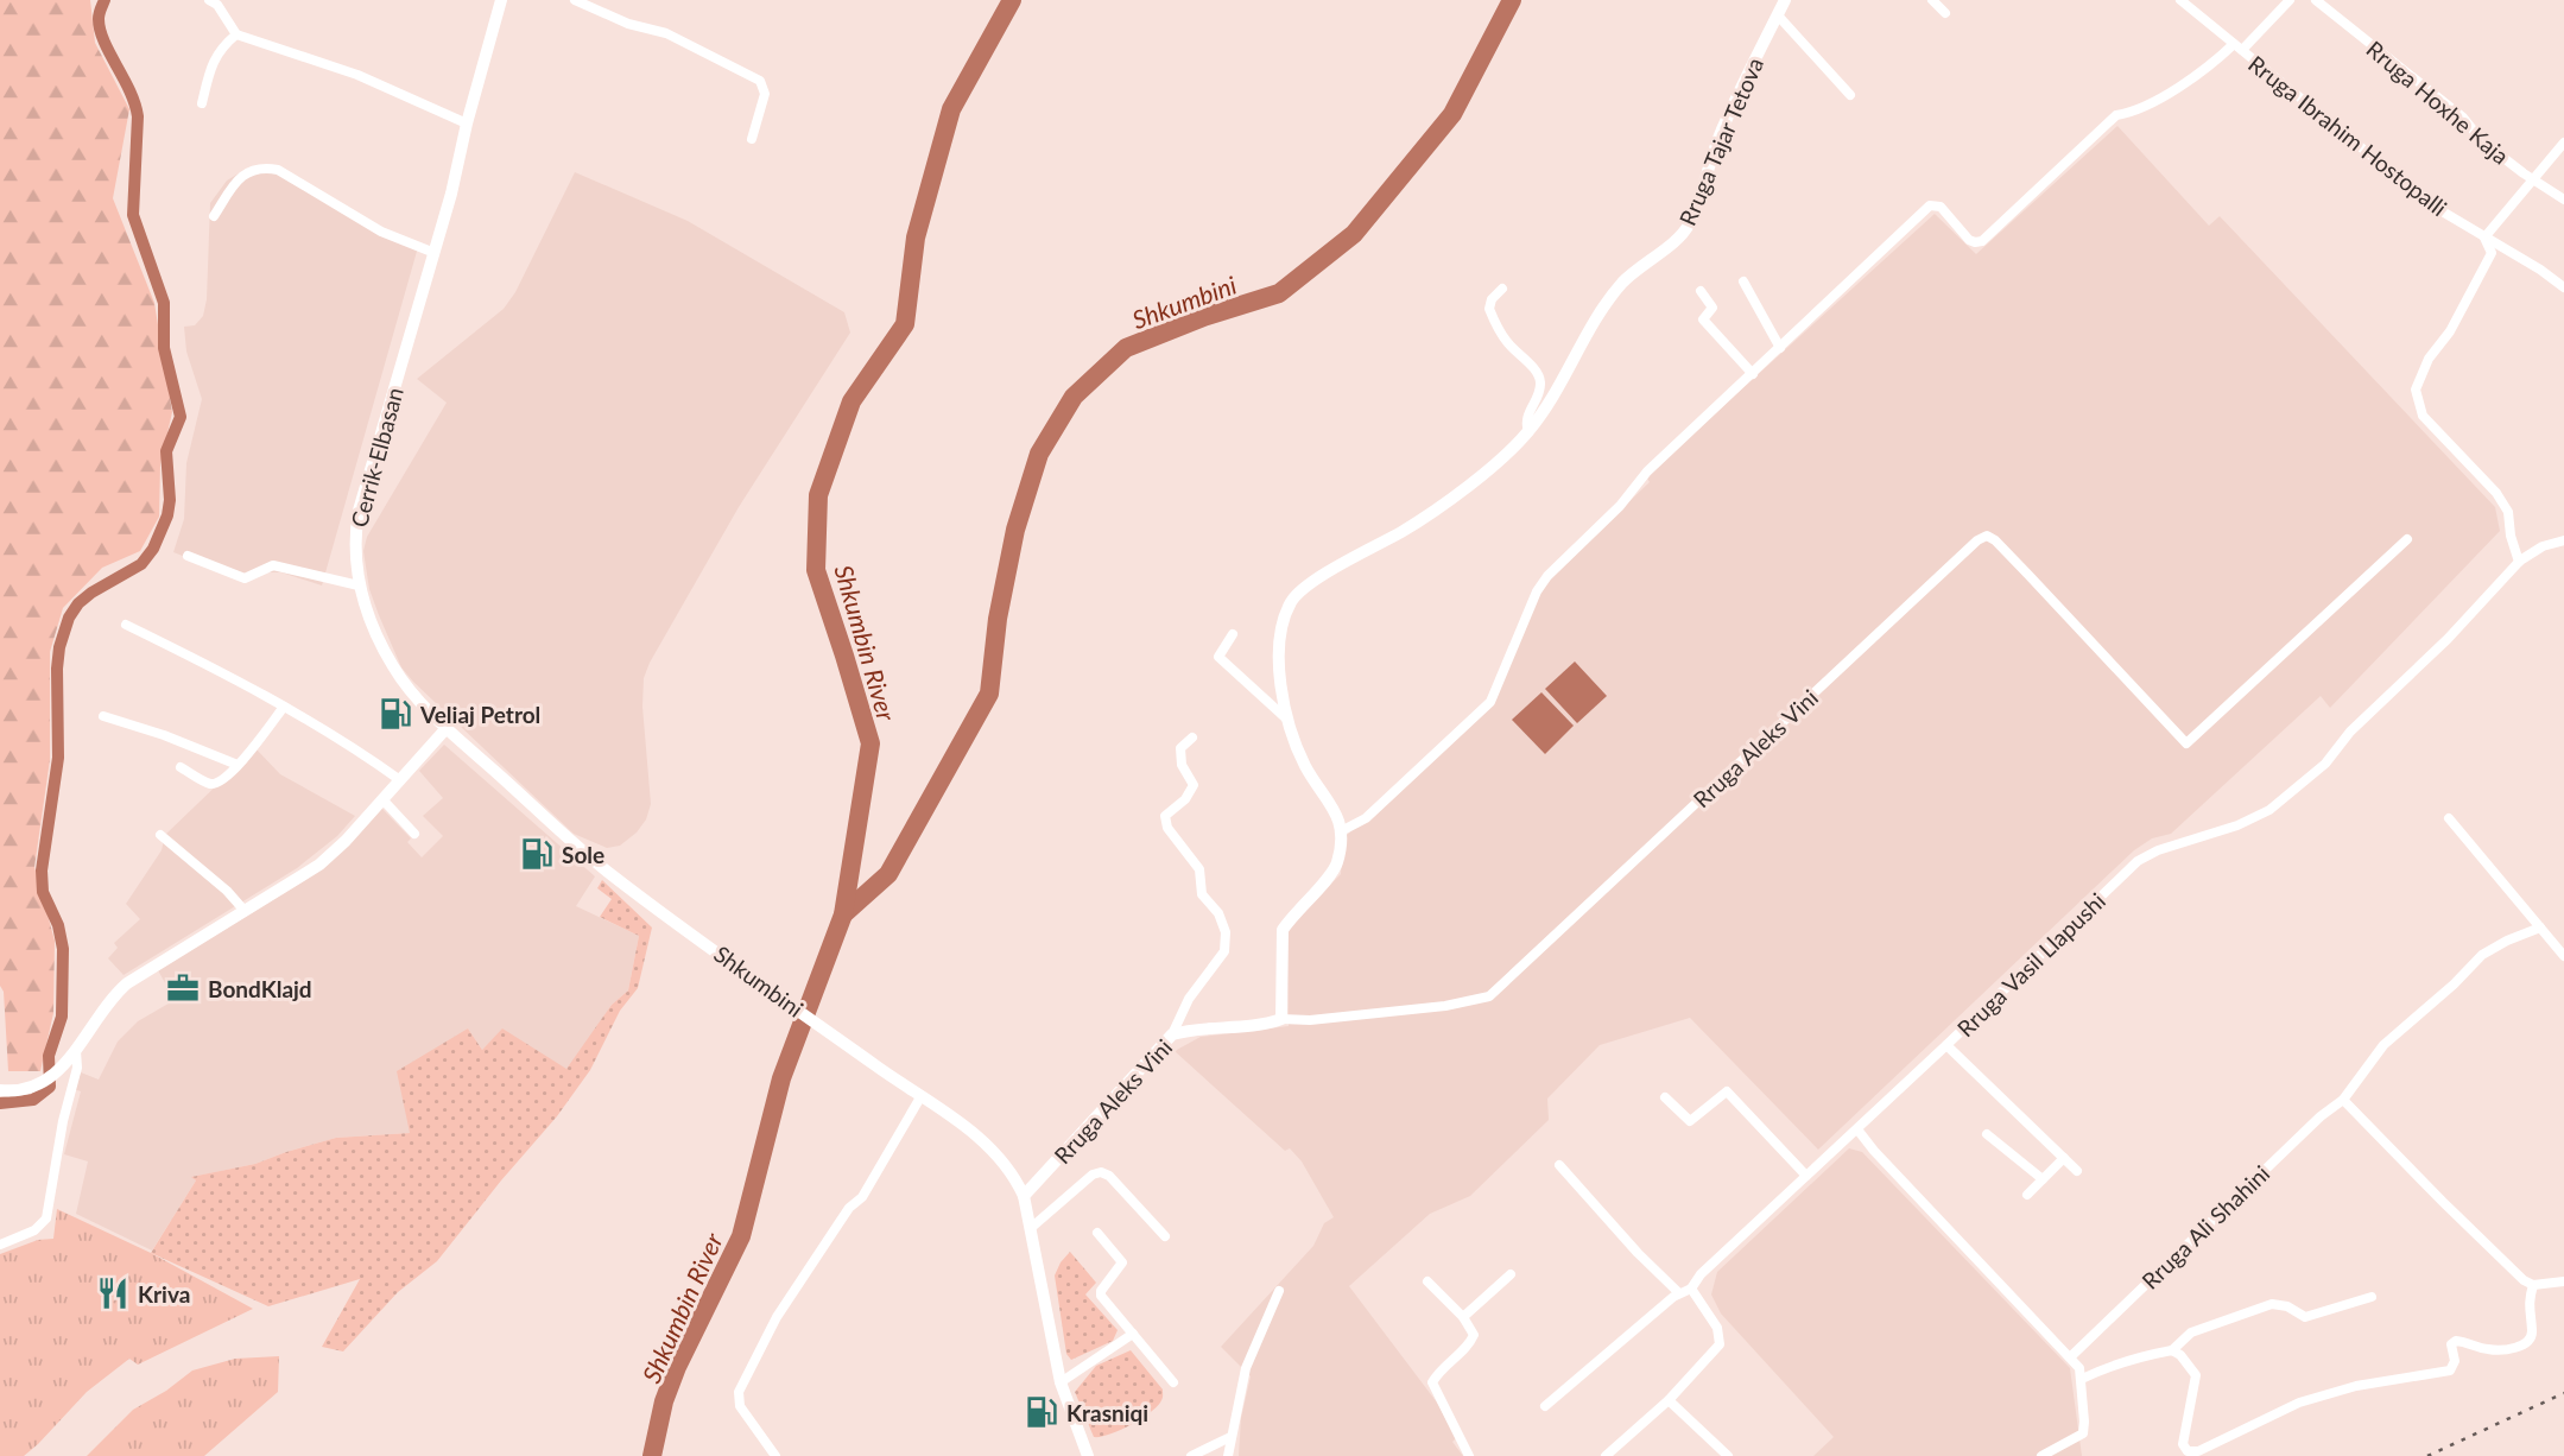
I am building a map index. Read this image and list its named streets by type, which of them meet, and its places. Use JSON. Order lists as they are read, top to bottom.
{
  "streets": {
    "main road": ["Cerrik-Elbasan", "Shkumbini"],
    "street": [
      "Rruga Hoxhe Kaja",
      "Rruga Ibrahim Hostopalli",
      "Rruga Tajar Tetova",
      "Rruga Aleks Vini",
      "Rruga Vasil Llapushi",
      "Rruga Ali Shahini"
    ]
  },
  "crossings": [
    ["Cerrik-Elbasan", "Shkumbini"],
    ["Rruga Aleks Vini", "Shkumbini"]
  ],
  "water": ["Shkumbini", "Shkumbin River"],
  "places": {
    "fuel station": ["Veliaj Petrol", "Sole", "Krasniqi"],
    "office": ["BondKlajd"],
    "restaurant": ["Kriva"]
  }
}
